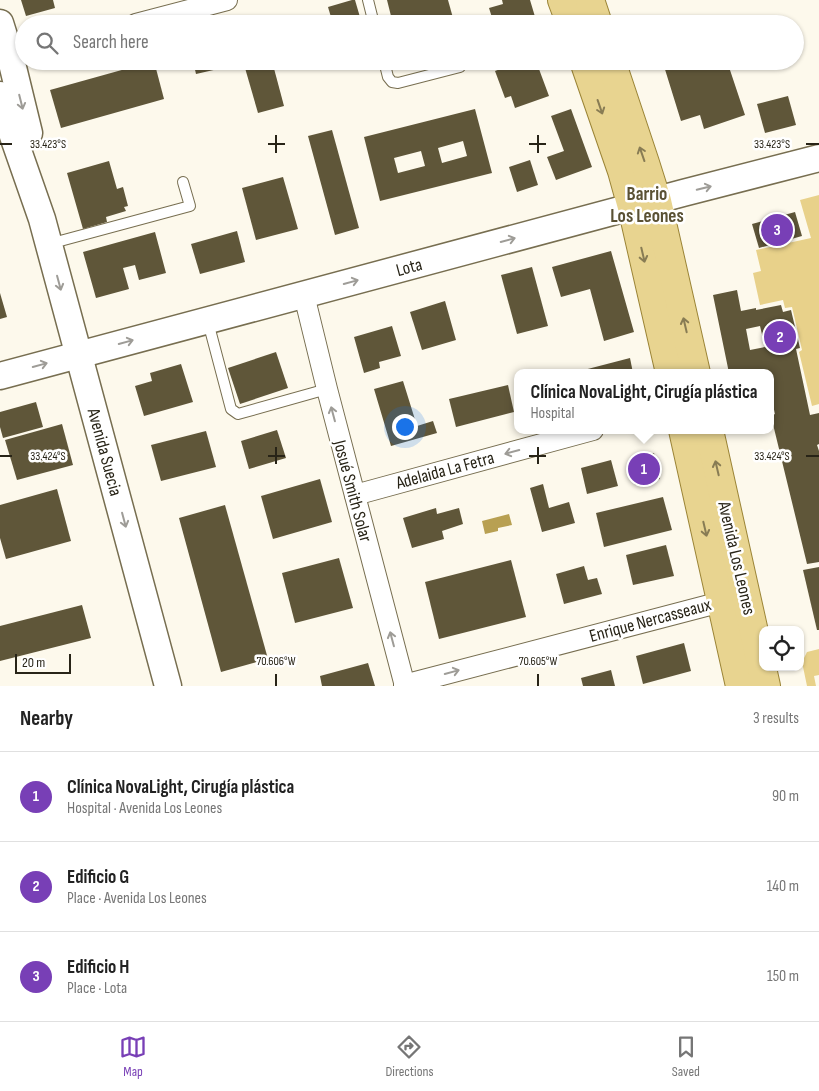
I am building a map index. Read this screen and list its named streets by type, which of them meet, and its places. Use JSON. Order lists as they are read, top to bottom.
{
  "streets": {
    "main road": ["Avenida Los Leones"],
    "street": [
      "Lota",
      "Avenida Suecia",
      "Adelaida La Fetra",
      "Josué Smith Solar",
      "Enrique Nercasseaux"
    ]
  },
  "crossings": [
    ["Lota", "Avenida Suecia"],
    ["Lota", "Josué Smith Solar"],
    ["Adelaida La Fetra", "Josué Smith Solar"],
    ["Josué Smith Solar", "Enrique Nercasseaux"],
    ["Avenida Los Leones", "Enrique Nercasseaux"]
  ],
  "one_way": [
    "Lota",
    "Avenida Suecia",
    "Adelaida La Fetra",
    "Josué Smith Solar",
    "Enrique Nercasseaux"
  ],
  "districts": ["Barrio Los Leones"],
  "scale_bar": "20 m",
  "page": {
    "search": "Search here",
    "pins": ["3", "2", "1"],
    "popup": ["Clínica NovaLight, Cirugía plástica", "Hospital"],
    "scale": "20 m",
    "heading": ["Nearby", "3 results"],
    "list": [
      {
        "mark": "1",
        "name": "Clínica NovaLight, Cirugía plástica",
        "note": "Hospital · Avenida Los Leones",
        "value": "90 m"
      },
      {
        "mark": "2",
        "name": "Edificio G",
        "note": "Place · Avenida Los Leones",
        "value": "140 m"
      },
      {
        "mark": "3",
        "name": "Edificio H",
        "note": "Place · Lota",
        "value": "150 m"
      }
    ],
    "nav": ["Map", "Directions", "Saved"]
  },
  "coordinates": [
    "33.423°S",
    "33.424°S",
    "70.606°W",
    "70.605°W"
  ]
}
